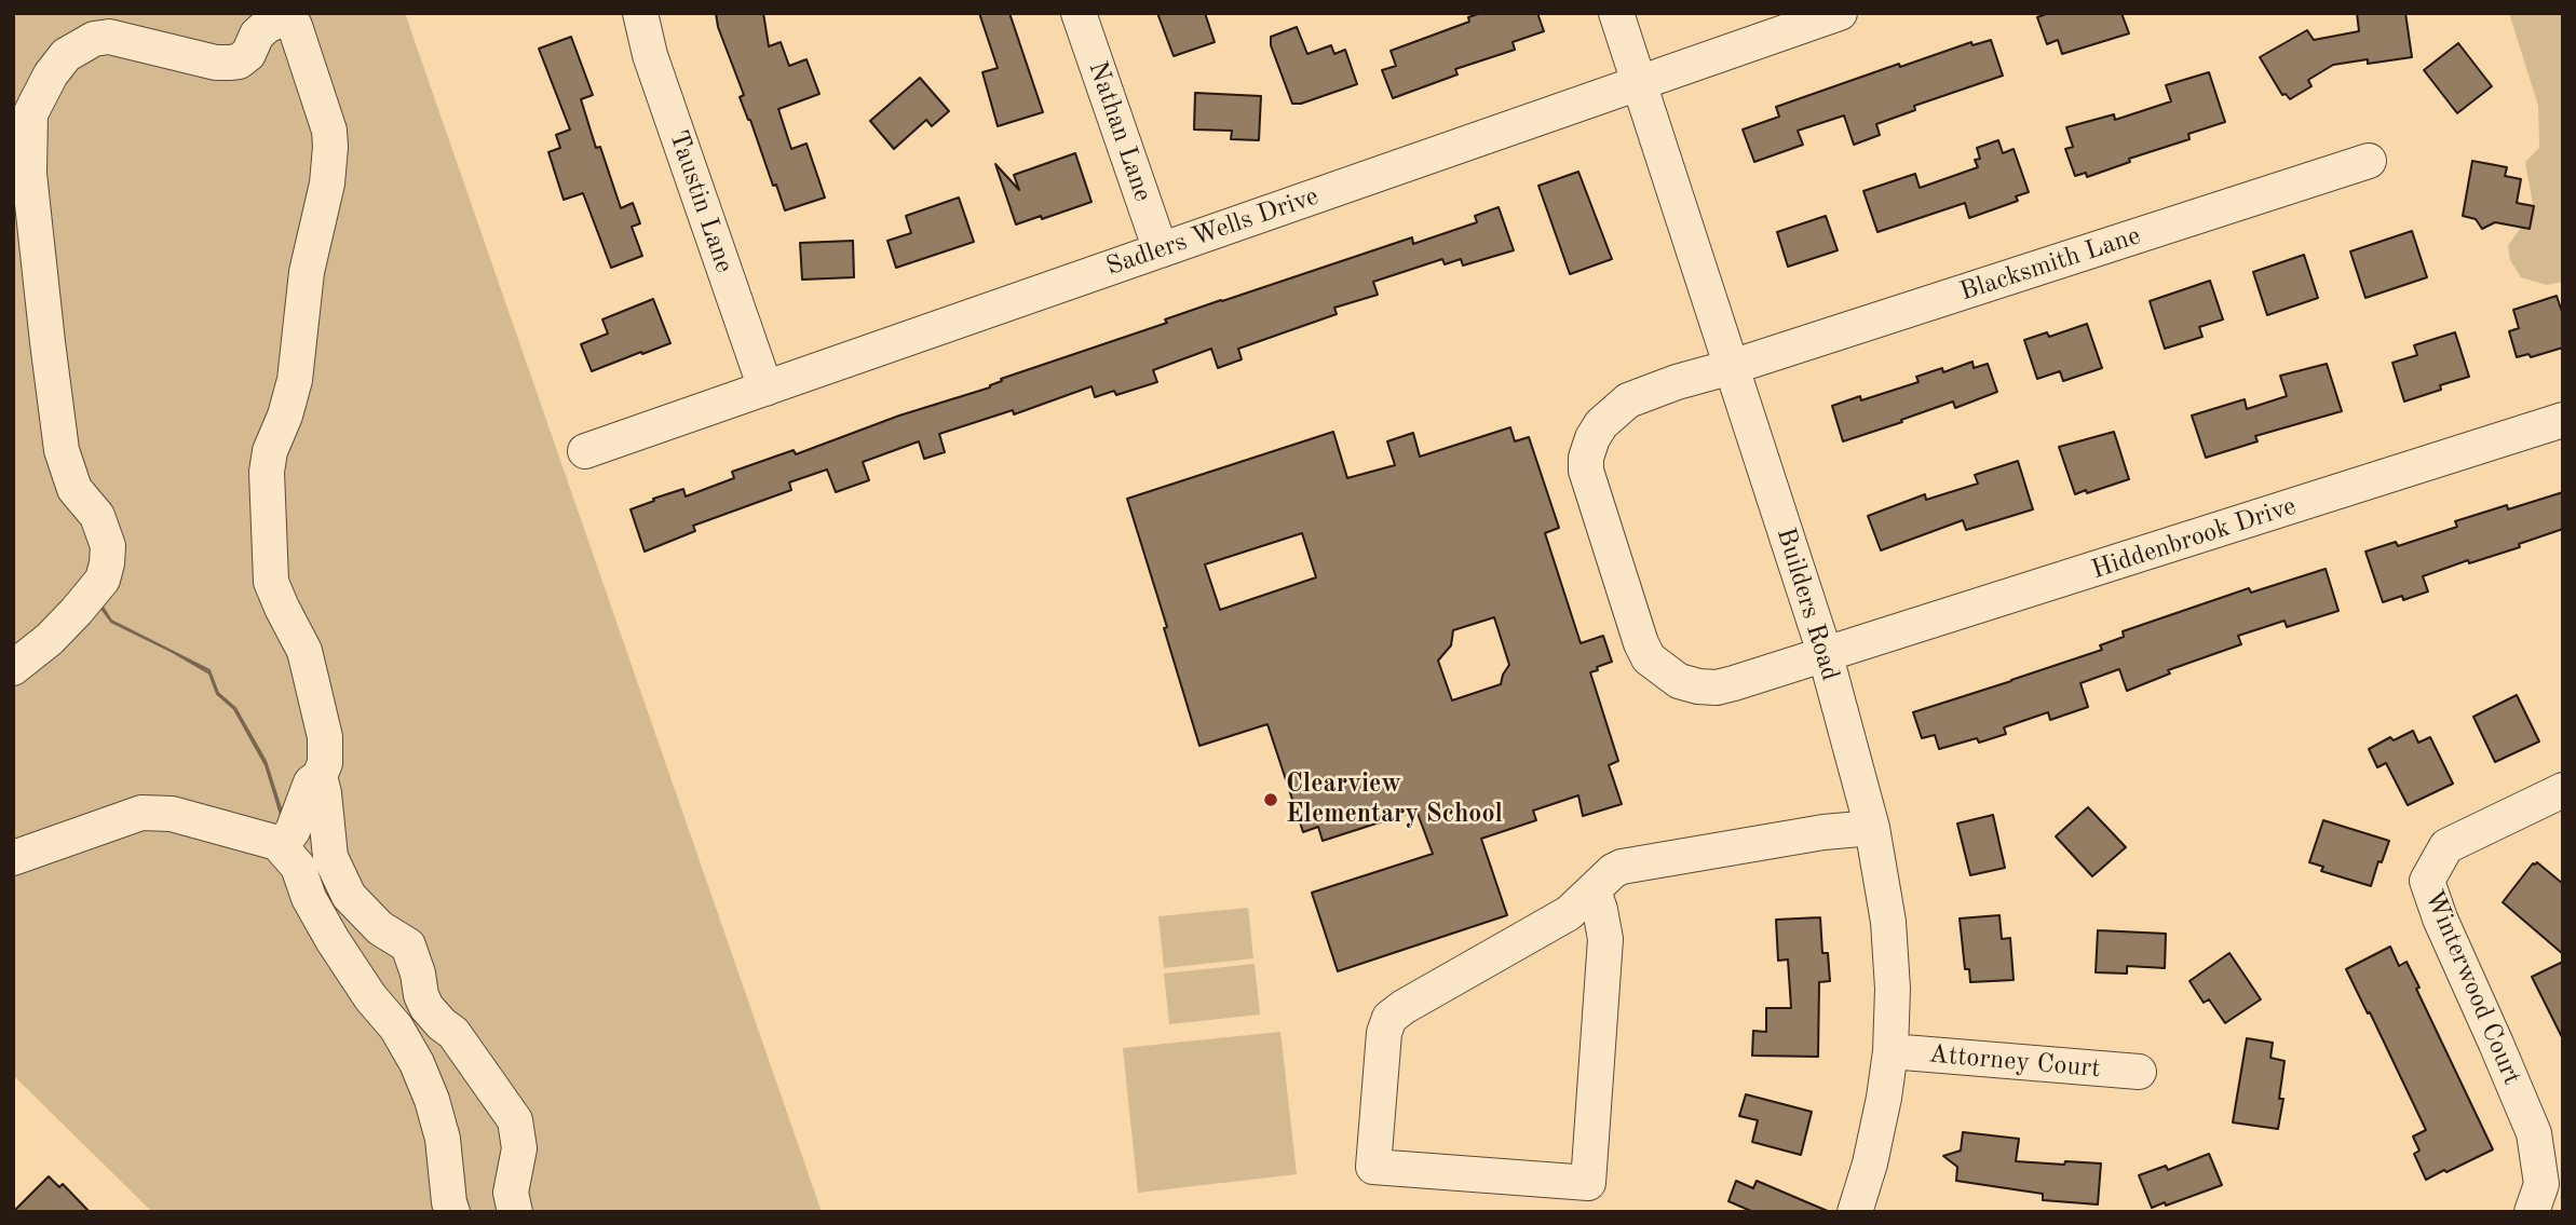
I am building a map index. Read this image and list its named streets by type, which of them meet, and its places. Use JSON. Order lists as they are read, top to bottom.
{
  "streets": {
    "street": [
      "Nathan Lane",
      "Taustin Lane",
      "Sadlers Wells Drive",
      "Blacksmith Lane",
      "Hiddenbrook Drive",
      "Builders Road",
      "Winterwood Court",
      "Attorney Court"
    ]
  },
  "crossings": [
    ["Nathan Lane", "Sadlers Wells Drive"],
    ["Taustin Lane", "Sadlers Wells Drive"],
    ["Sadlers Wells Drive", "Builders Road"],
    ["Blacksmith Lane", "Hiddenbrook Drive"],
    ["Blacksmith Lane", "Builders Road"],
    ["Hiddenbrook Drive", "Builders Road"],
    ["Builders Road", "Attorney Court"]
  ],
  "places": ["Clearview Elementary School"]
}
